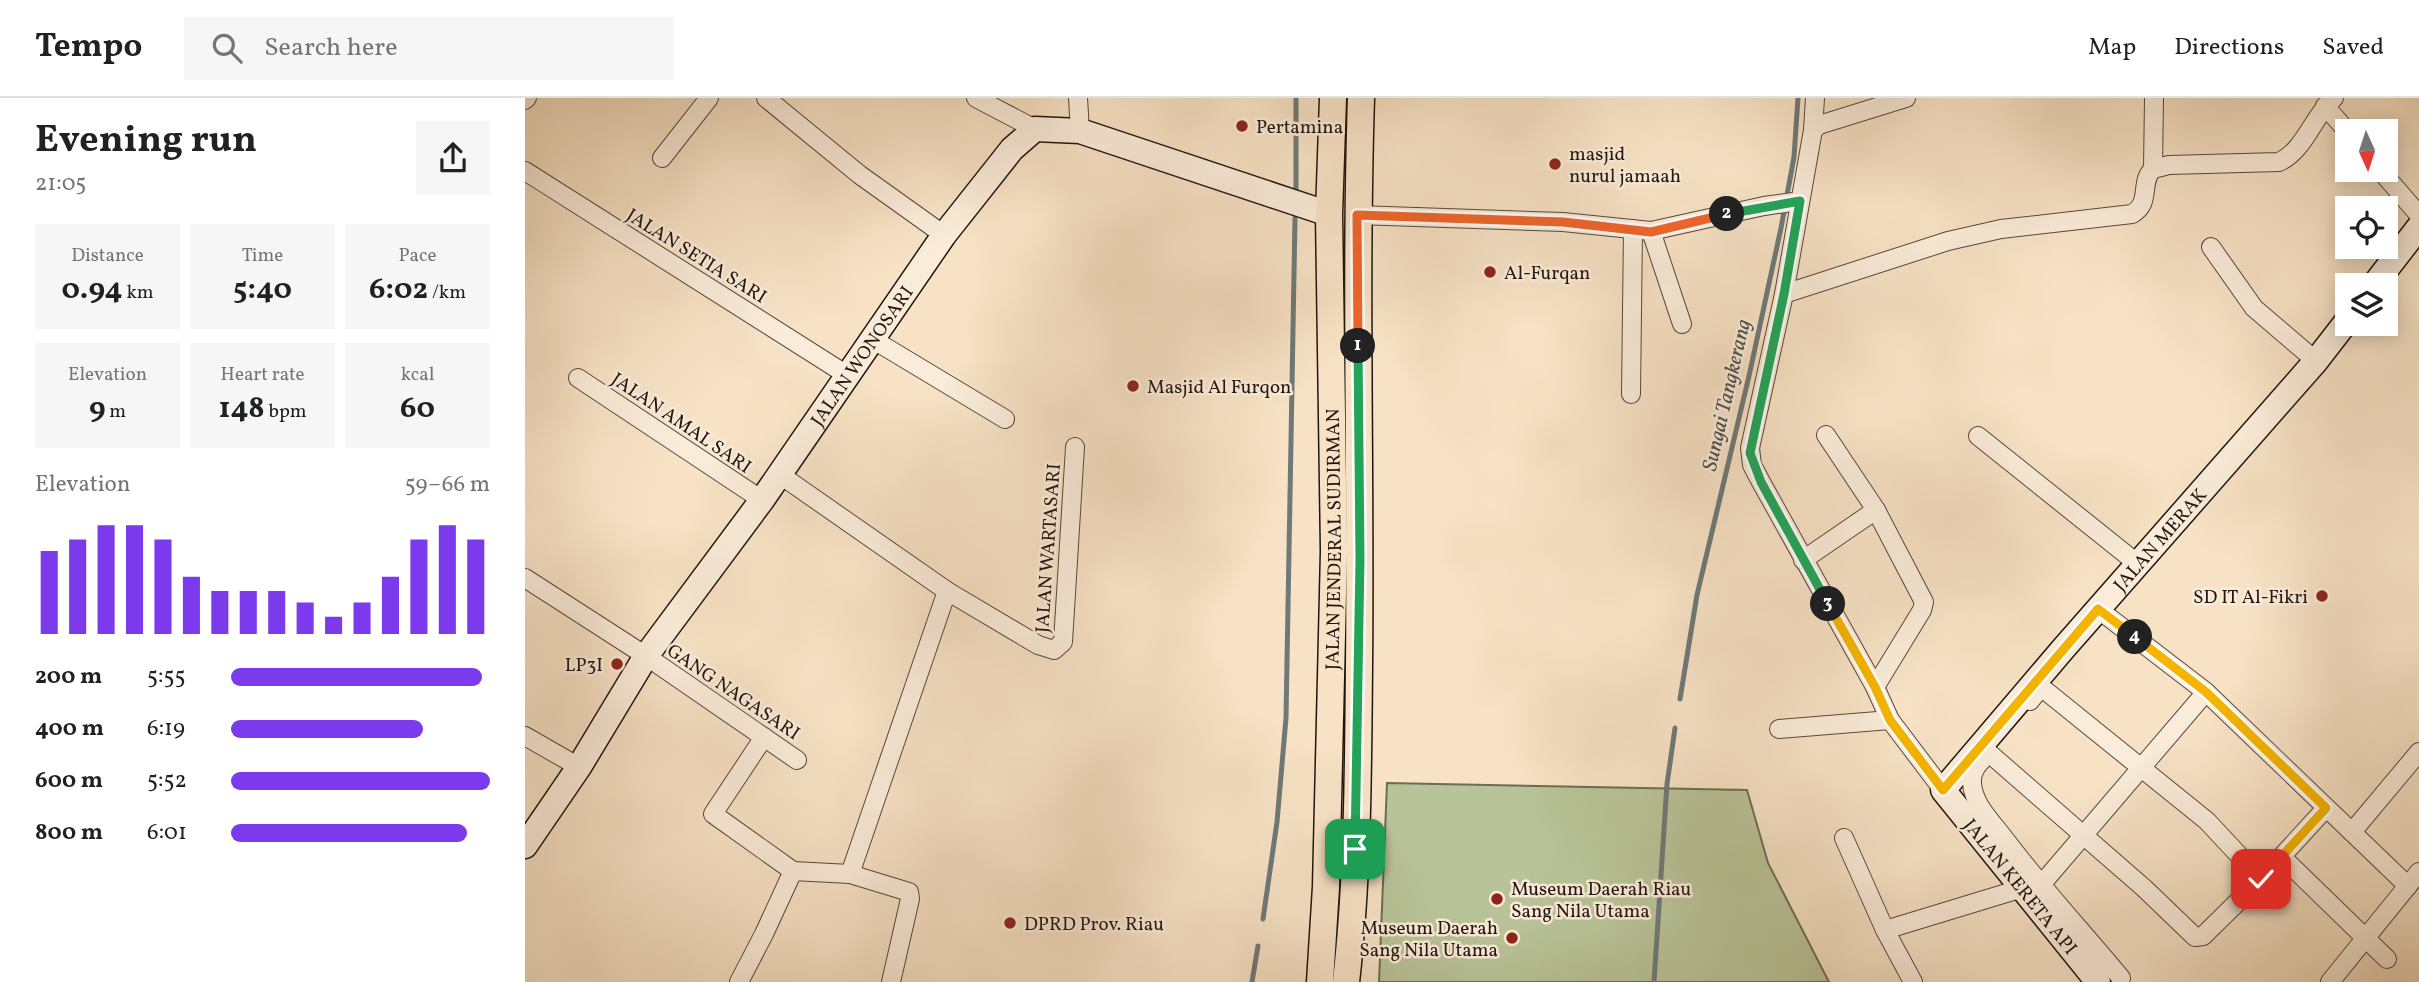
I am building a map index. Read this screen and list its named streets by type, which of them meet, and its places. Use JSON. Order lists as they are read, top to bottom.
{
  "streets": {
    "main road": ["JALAN JENDERAL SUDIRMAN"],
    "street": [
      "JALAN SETIA SARI",
      "JALAN WONOSARI",
      "JALAN AMAL SARI",
      "JALAN MERAK",
      "JALAN WARTASARI",
      "GANG NAGASARI",
      "JALAN KERETA API"
    ]
  },
  "crossings": [
    ["JALAN SETIA SARI", "JALAN WONOSARI"],
    ["JALAN WONOSARI", "JALAN AMAL SARI"],
    ["JALAN WONOSARI", "JALAN WARTASARI"],
    ["JALAN WONOSARI", "GANG NAGASARI"],
    ["JALAN MERAK", "JALAN KERETA API"]
  ],
  "water": ["Sungai Tangkerang"],
  "places": [
    "Pertamina",
    "masjid nurul jamaah",
    "Al-Furqan",
    "Masjid Al Furqon",
    "SD IT Al-Fikri",
    "LP3I",
    "Museum Daerah Riau Sang Nila Utama",
    "DPRD Prov. Riau",
    "Museum Daerah Sang Nila Utama"
  ],
  "north": "bottom",
  "page": {
    "header": "Tempo",
    "search": "Search here",
    "nav": ["Map", "Directions", "Saved"],
    "heading": ["Evening run", "21:05"],
    "pins": [
      "2",
      "1",
      "3",
      "4"
    ],
    "stats": [
      ["Distance", "0.94 km"],
      ["Time", "5:40"],
      ["Pace", "6:02 /km"],
      ["Elevation", "9 m"],
      ["Heart rate", "148 bpm"],
      ["kcal", "60"]
    ],
    "chart": ["Elevation", "59–66 m"],
    "list": [
      {
        "name": "200 m",
        "note": "5:55"
      },
      {
        "name": "400 m",
        "note": "6:19"
      },
      {
        "name": "600 m",
        "note": "5:52"
      },
      {
        "name": "800 m",
        "note": "6:01"
      }
    ]
  }
}
